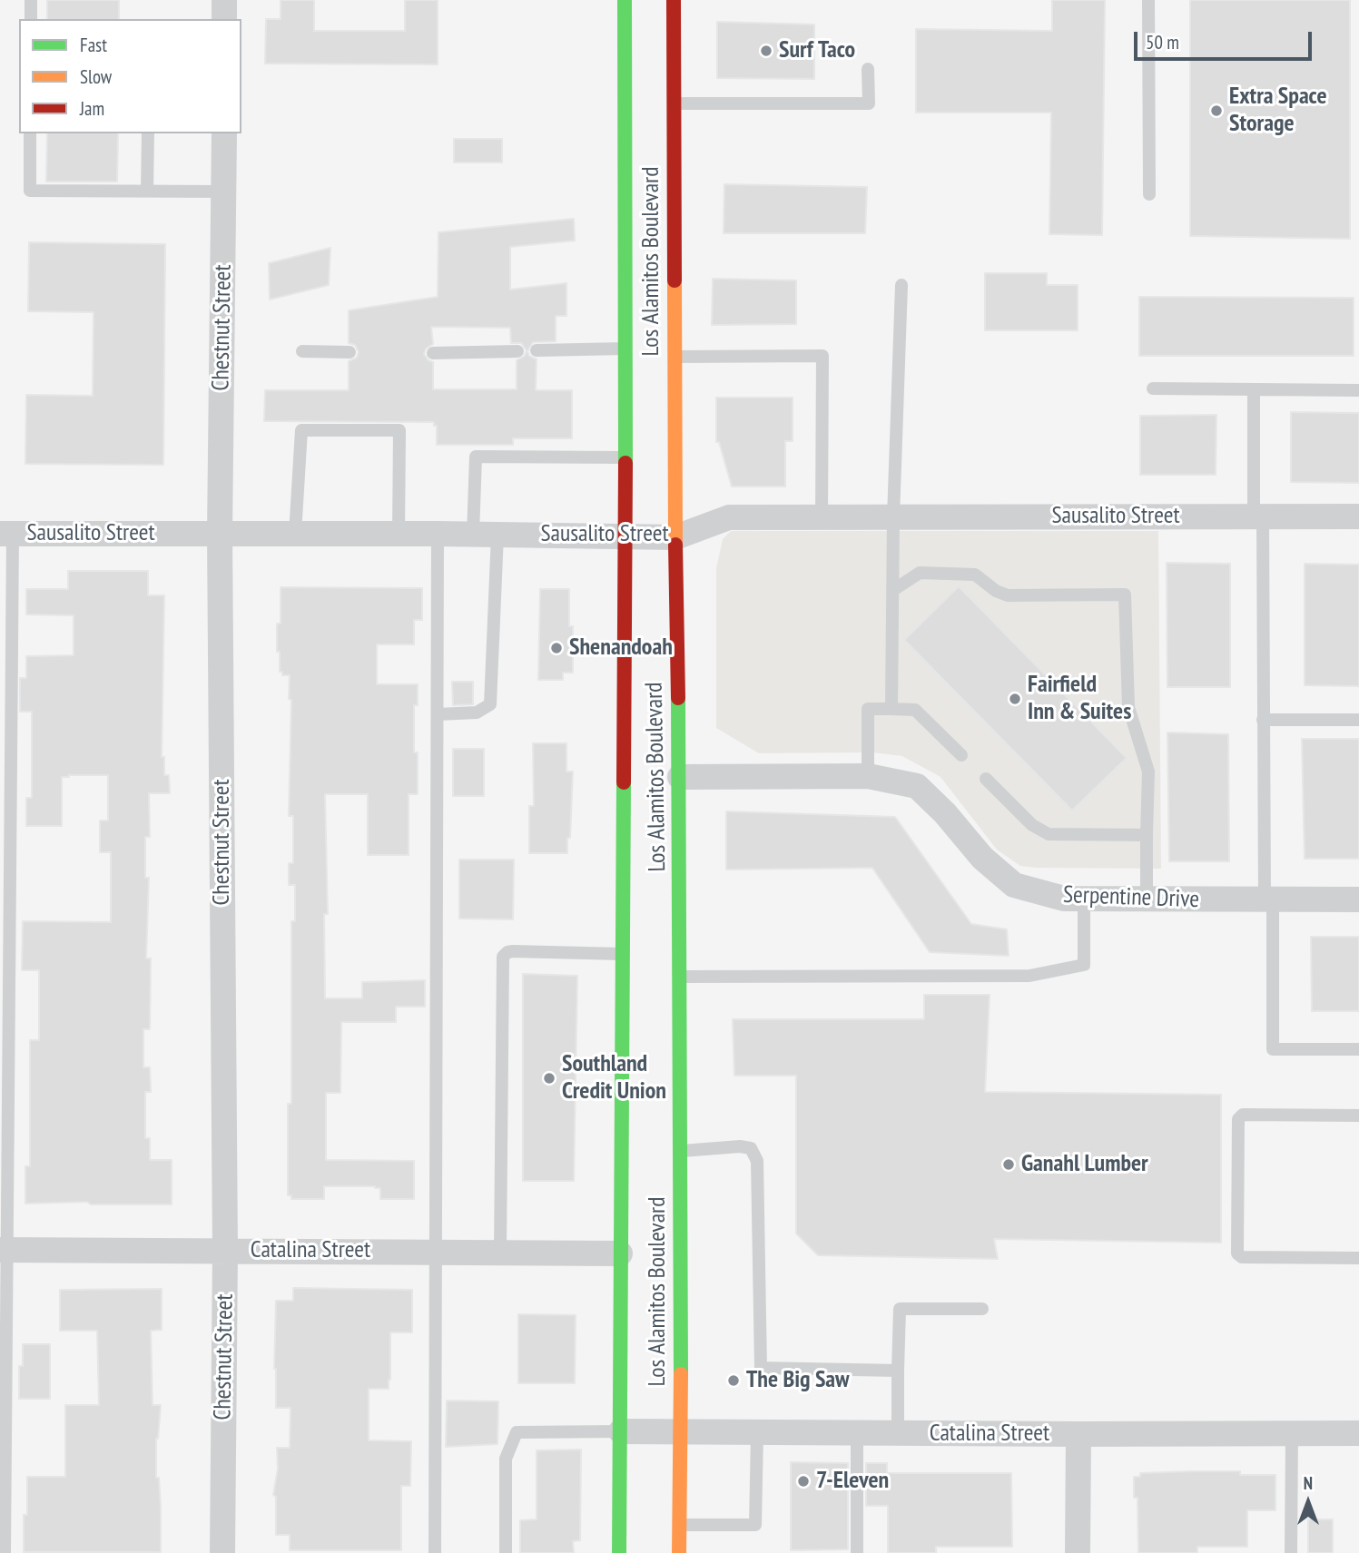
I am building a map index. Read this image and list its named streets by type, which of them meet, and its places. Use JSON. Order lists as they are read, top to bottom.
{
  "streets": {
    "main road": ["Los Alamitos Boulevard"],
    "street": [
      "Chestnut Street",
      "Sausalito Street",
      "Serpentine Drive",
      "Catalina Street"
    ]
  },
  "crossings": [
    ["Los Alamitos Boulevard", "Sausalito Street"],
    ["Los Alamitos Boulevard", "Serpentine Drive"],
    ["Los Alamitos Boulevard", "Catalina Street"],
    ["Chestnut Street", "Sausalito Street"],
    ["Chestnut Street", "Catalina Street"]
  ],
  "places": [
    "Surf Taco",
    "Extra Space Storage",
    "Shenandoah",
    "Fairfield Inn & Suites",
    "Southland Credit Union",
    "Ganahl Lumber",
    "The Big Saw",
    "7-Eleven"
  ],
  "legend": ["Fast", "Slow", "Jam"],
  "scale_bar": "50 m",
  "north": "top"
}
